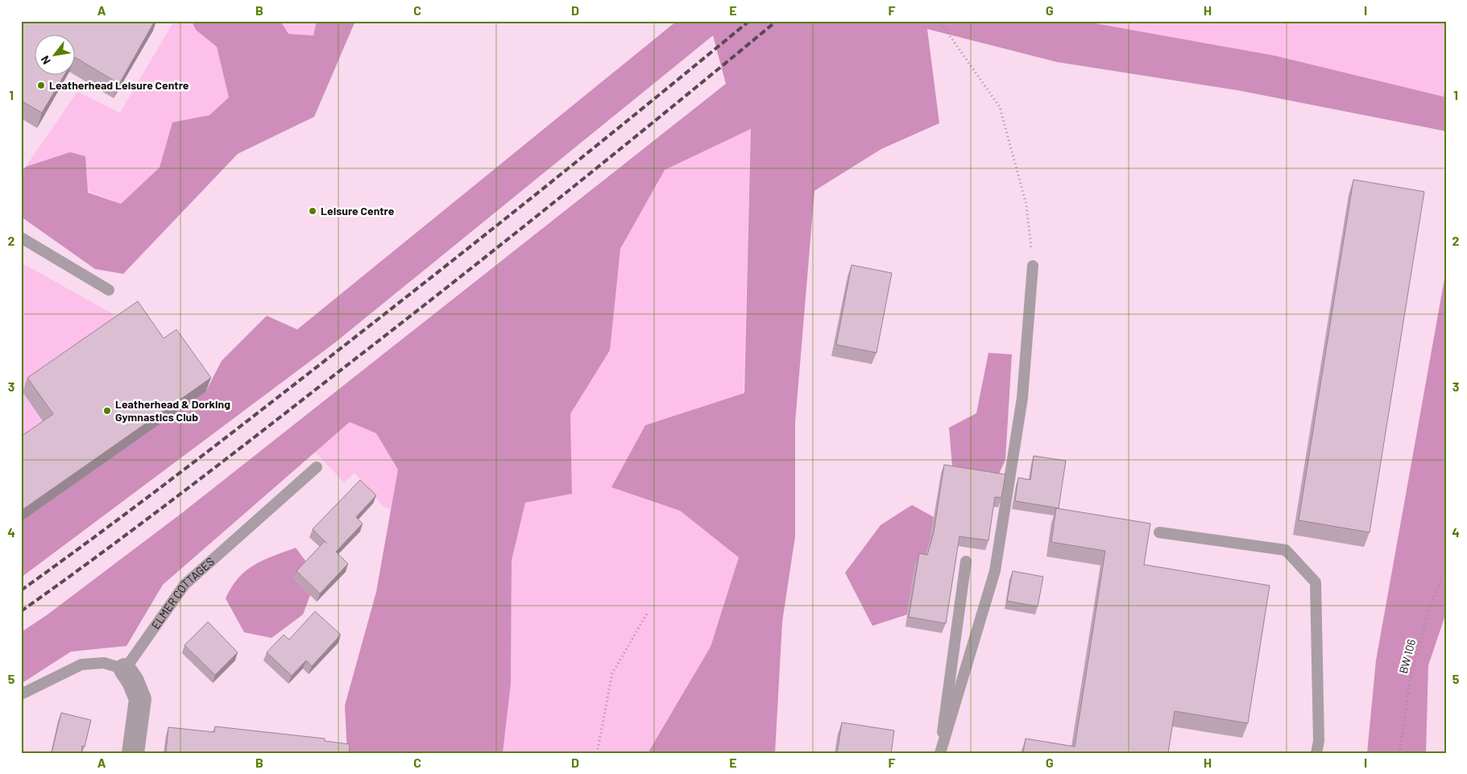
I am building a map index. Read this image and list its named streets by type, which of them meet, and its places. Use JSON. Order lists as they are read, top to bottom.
{
  "streets": {
    "lane": ["ELMER COTTAGES"],
    "path": ["BW 106"]
  },
  "places": ["Leatherhead Leisure Centre", "Leisure Centre", "Leatherhead & Dorking Gymnastics Club"],
  "north": "bottom left",
  "grid": {
    "columns": [
      "A",
      "B",
      "C",
      "D",
      "E",
      "F",
      "G",
      "H",
      "I"
    ],
    "rows": [
      "1",
      "2",
      "3",
      "4",
      "5"
    ]
  }
}
